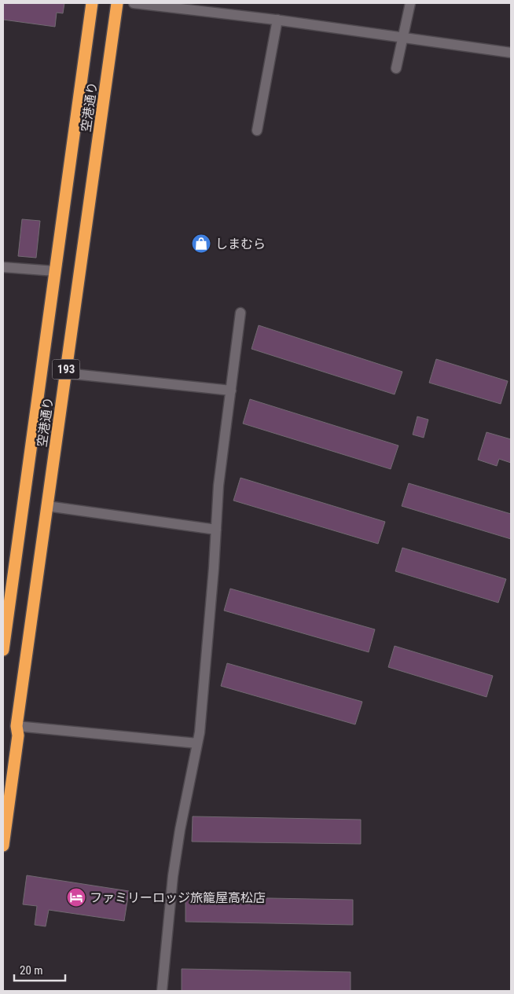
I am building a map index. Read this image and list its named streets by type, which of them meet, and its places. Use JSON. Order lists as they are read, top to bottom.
{
  "streets": {
    "highway": ["空港通り", "193"]
  },
  "places": {
    "shop": ["しまむら"],
    "hotel": ["ファミリーロッジ旅籠屋高松店"]
  },
  "scale_bar": "20 m"
}
